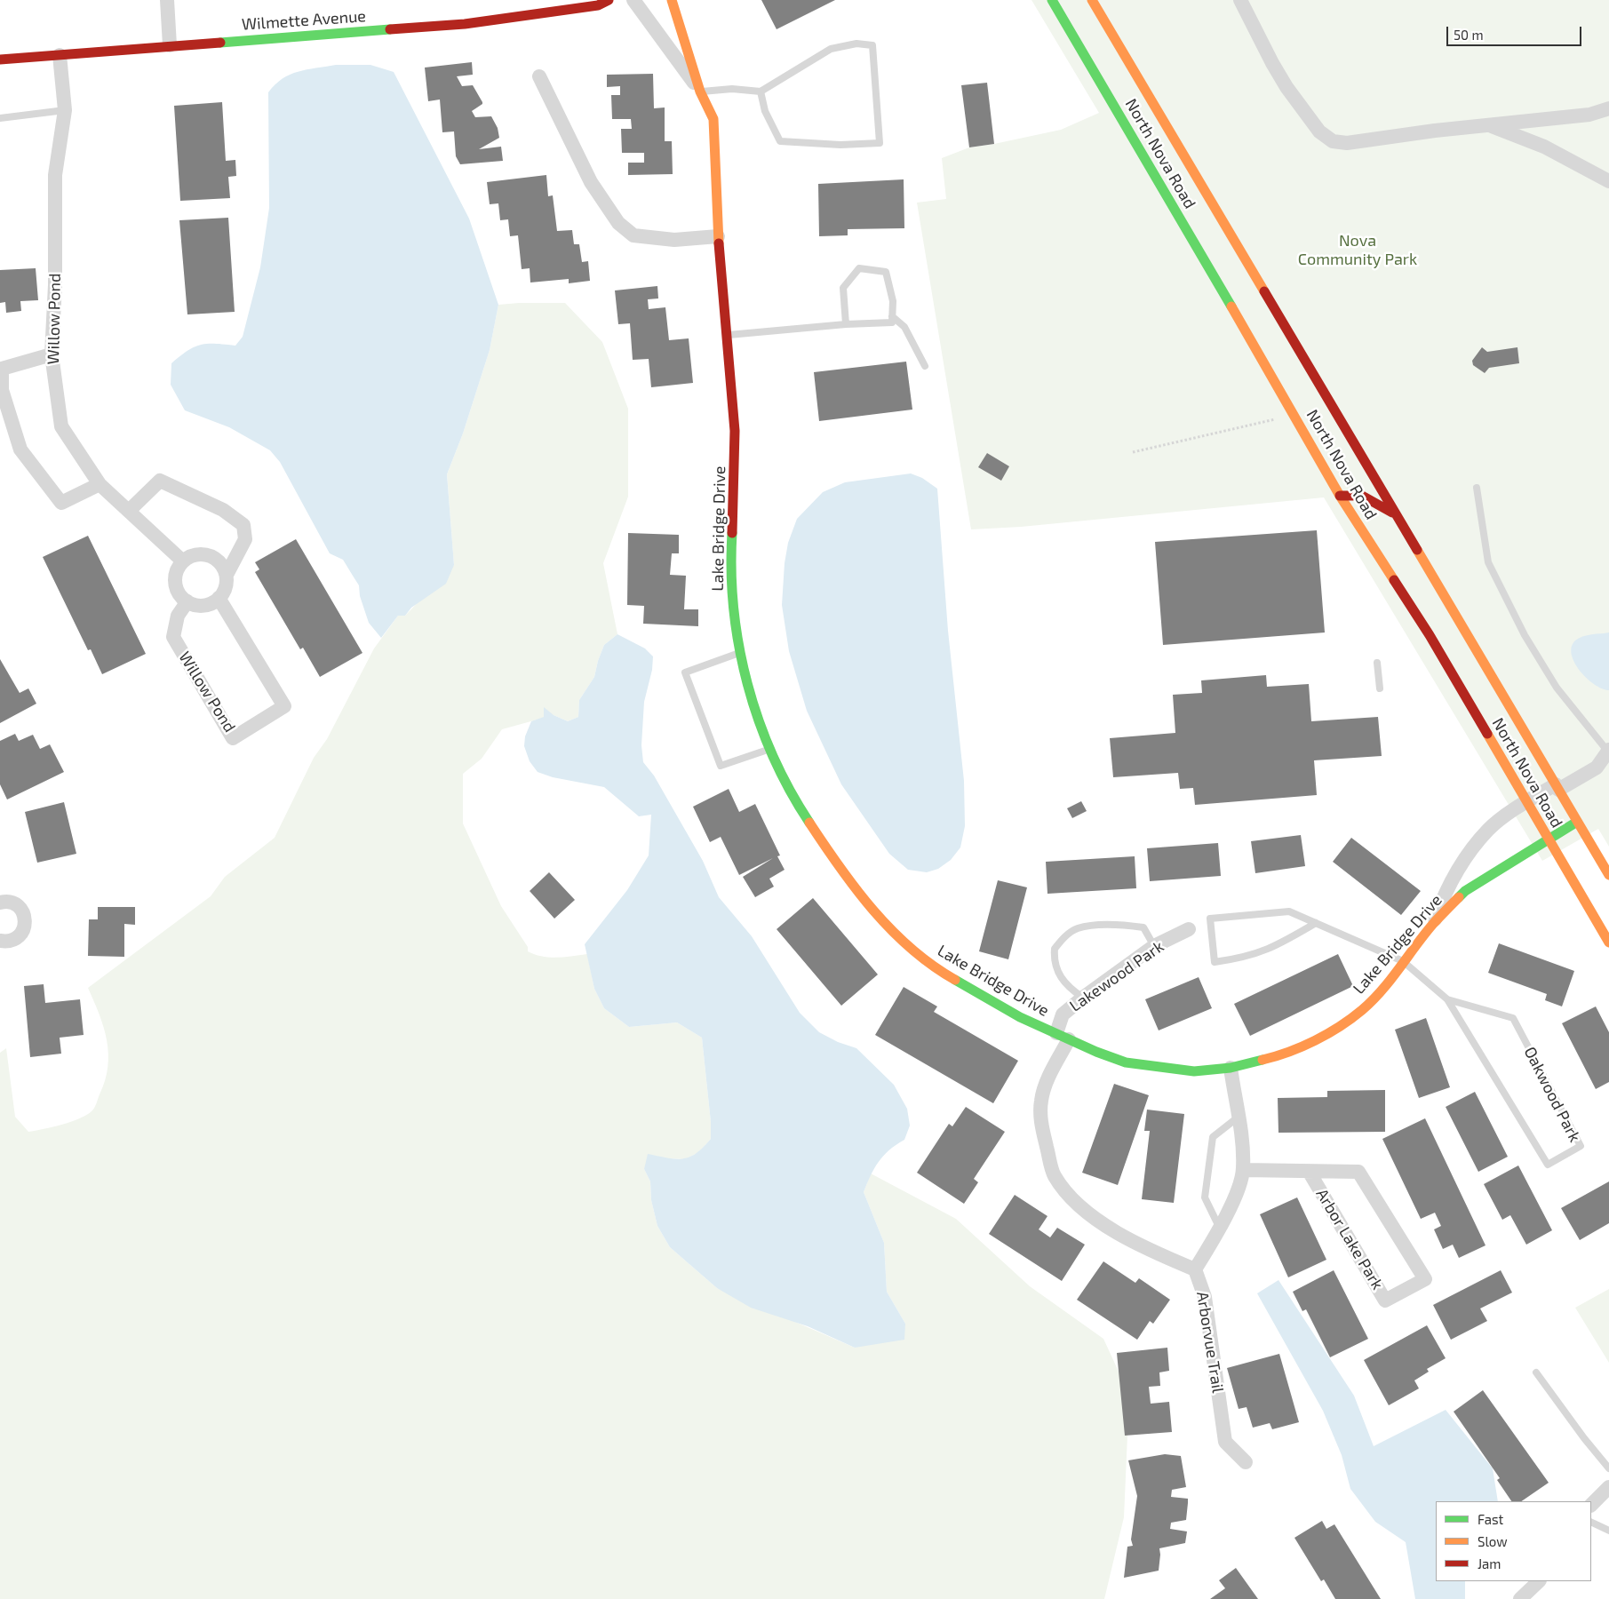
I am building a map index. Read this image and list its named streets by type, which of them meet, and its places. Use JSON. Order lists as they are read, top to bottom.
{
  "streets": {
    "street": [
      "Wilmette Avenue",
      "North Nova Road",
      "Willow Pond",
      "Lake Bridge Drive",
      "Lakewood Park",
      "Arbor Lake Park",
      "Arborvue Trail"
    ],
    "lane": ["Oakwood Park"]
  },
  "crossings": [
    ["Wilmette Avenue", "Willow Pond"],
    ["North Nova Road", "Lake Bridge Drive"],
    ["Lake Bridge Drive", "Lakewood Park"],
    ["Lake Bridge Drive", "Oakwood Park"],
    ["Lake Bridge Drive", "Arborvue Trail"],
    ["Lakewood Park", "Arborvue Trail"],
    ["Arbor Lake Park", "Arborvue Trail"]
  ],
  "parks": ["Nova Community Park"],
  "legend": ["Fast", "Slow", "Jam"],
  "scale_bar": "50 m"
}
